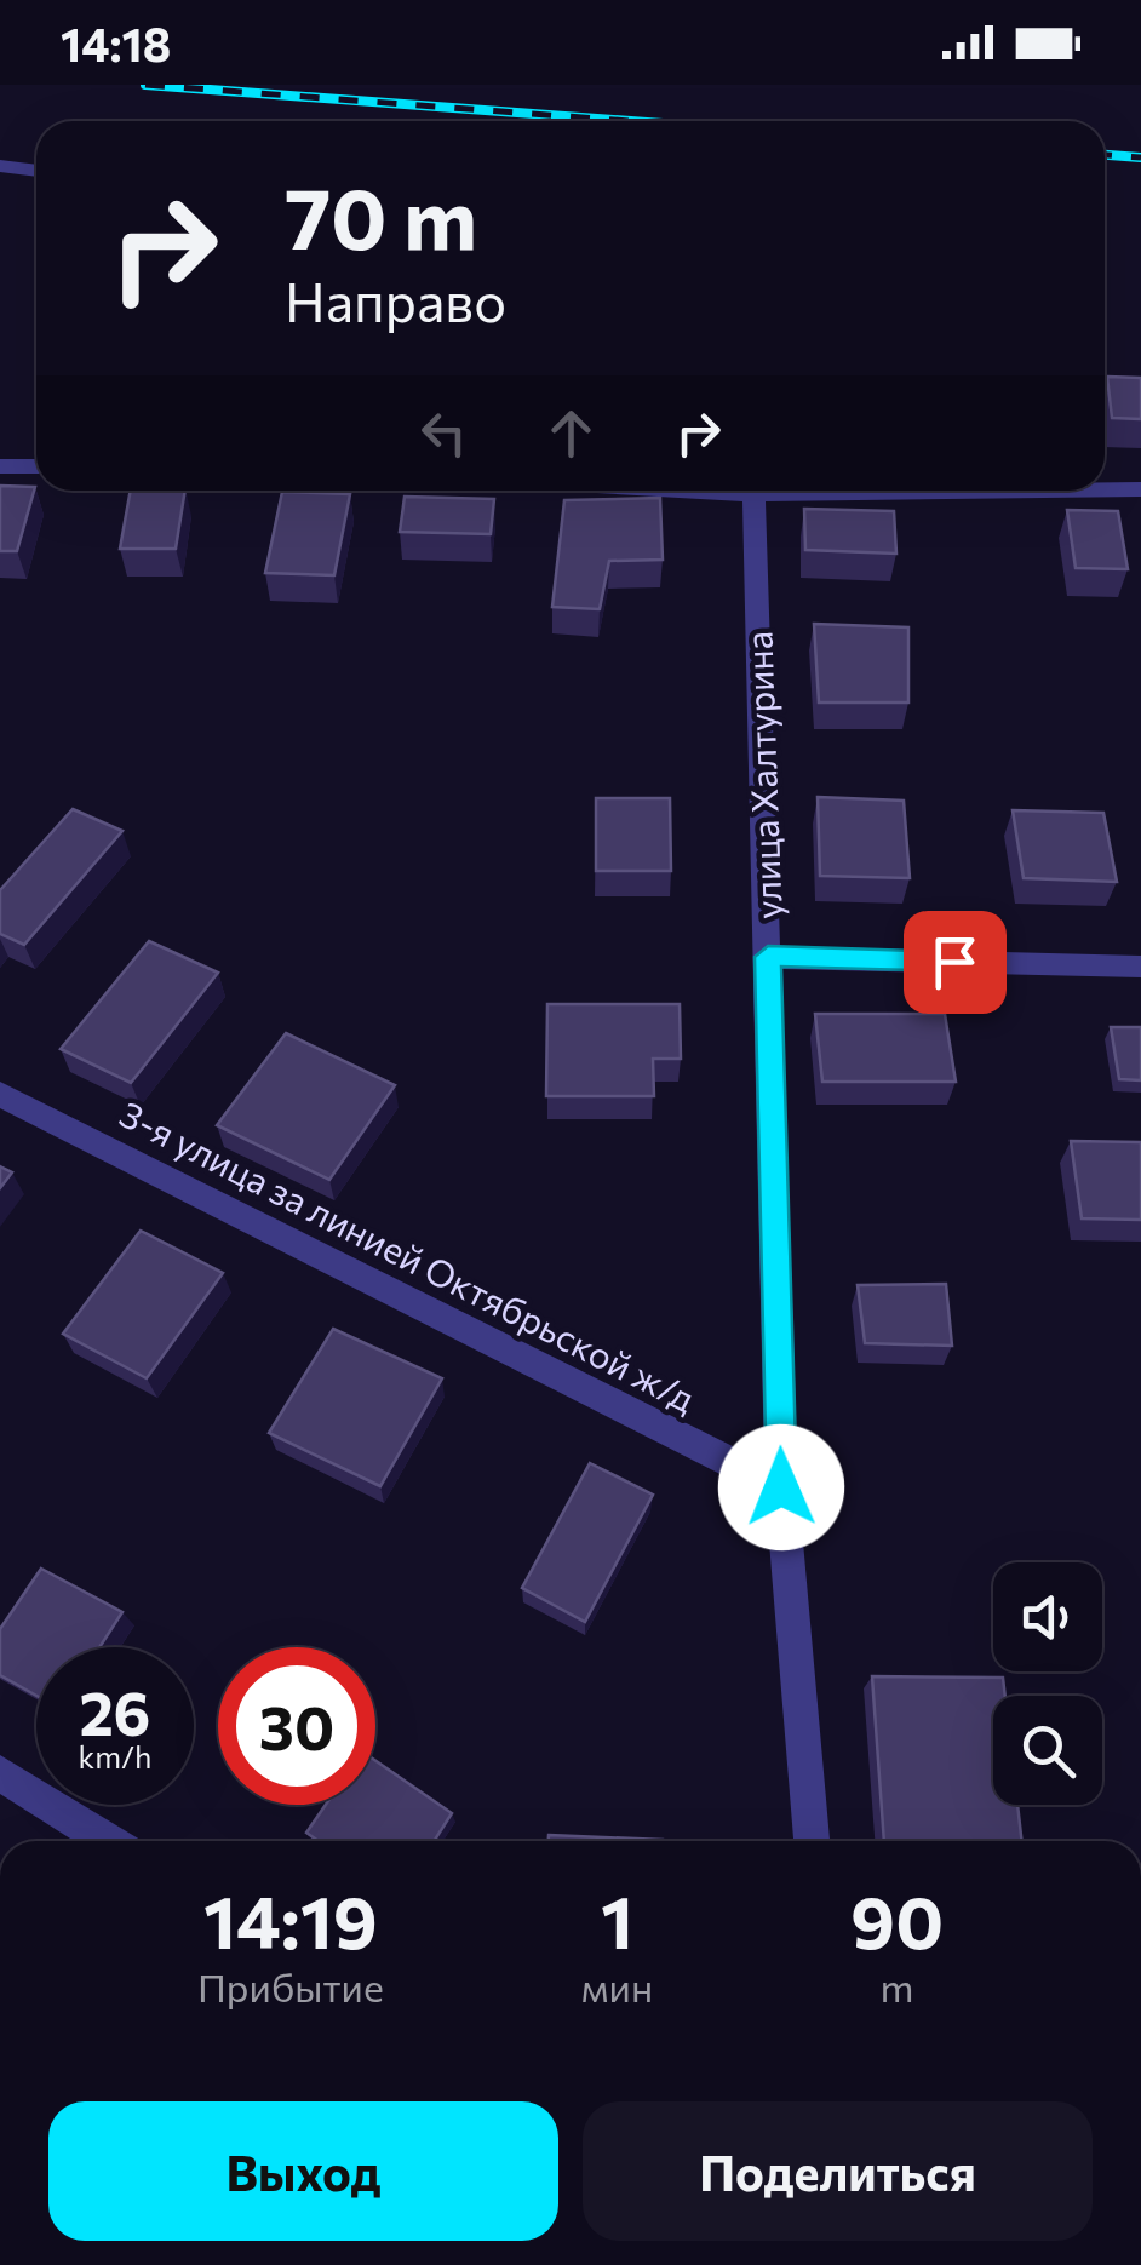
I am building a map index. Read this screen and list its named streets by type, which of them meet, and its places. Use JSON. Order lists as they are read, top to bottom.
{
  "streets": {
    "street": ["улица Халтурина", "3-я улица за линией Октябрьской ж/д"]
  },
  "crossings": [
    ["улица Халтурина", "3-я улица за линией Октябрьской ж/д"]
  ],
  "page": {
    "status": "14:18",
    "turn": ["70 m", "Направо"],
    "speed": "26 km/h",
    "limit": "30",
    "eta": [
      "14:19",
      "Прибытие",
      "1",
      "мин",
      "90",
      "m"
    ],
    "buttons": ["Выход", "Поделиться"]
  }
}
